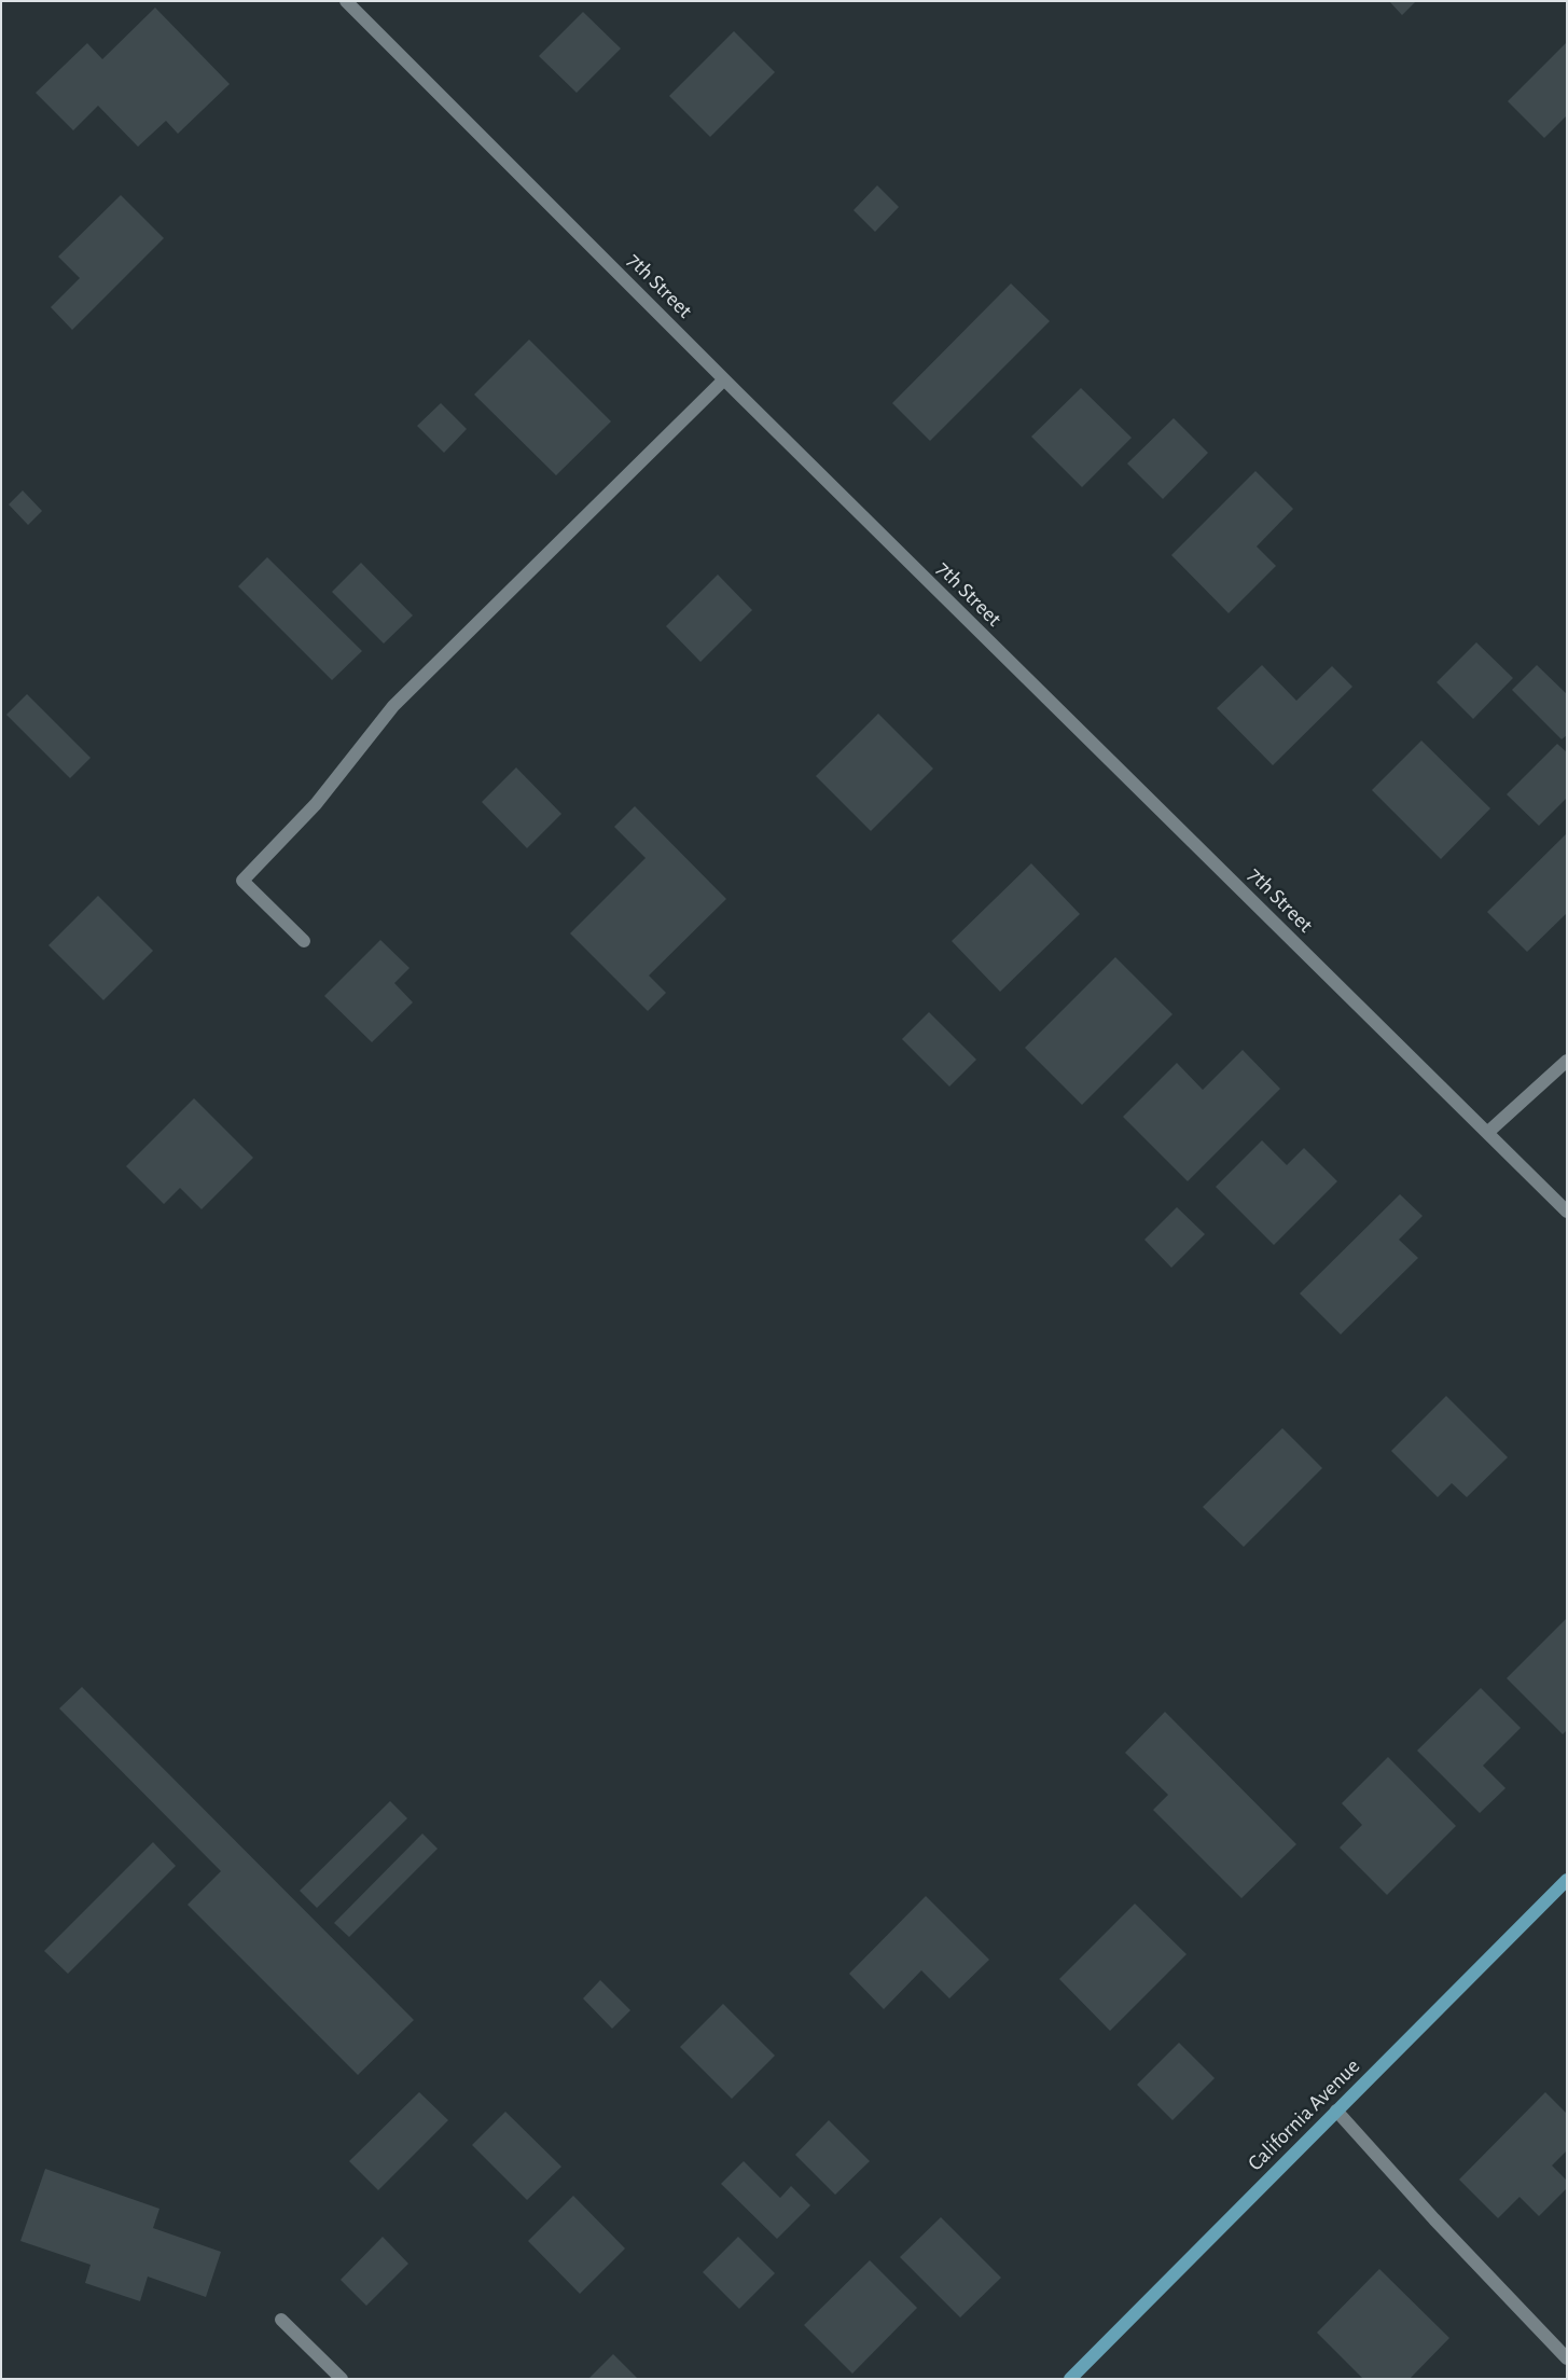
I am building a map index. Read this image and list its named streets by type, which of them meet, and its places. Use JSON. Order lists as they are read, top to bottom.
{
  "streets": {
    "main road": ["California Avenue"],
    "street": ["7th Street"]
  }
}
